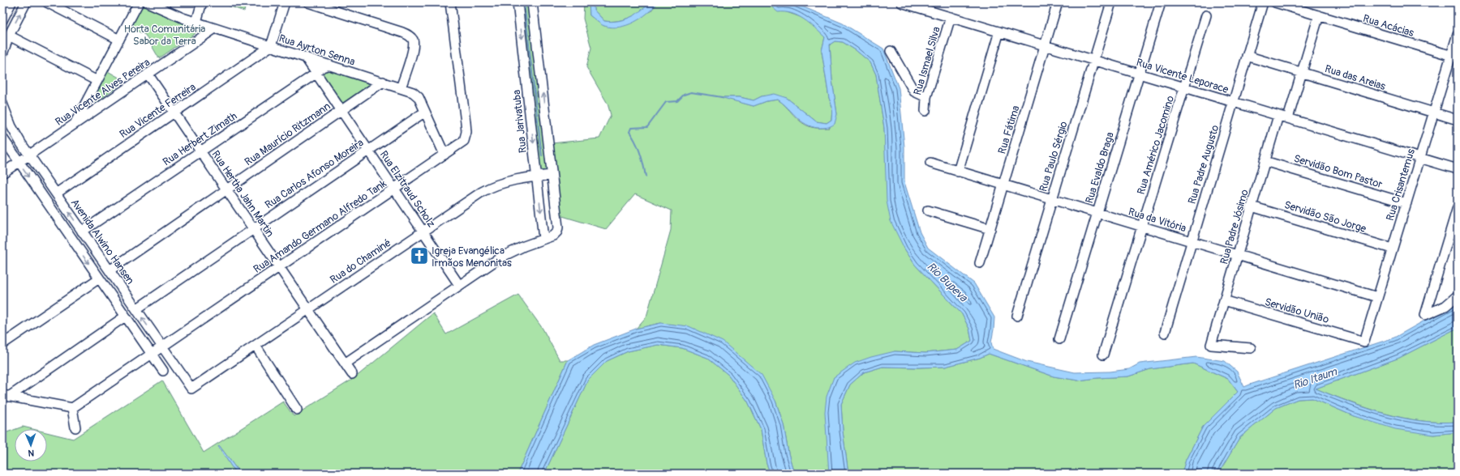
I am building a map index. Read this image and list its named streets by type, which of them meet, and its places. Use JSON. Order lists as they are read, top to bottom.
{
  "streets": {
    "street": [
      "Rua Acácias",
      "Rua Ayrton Senna",
      "Rua Ismael Silva",
      "Rua Vicente Leporace",
      "Rua das Areias",
      "Rua Vicente Alves Pereira",
      "Rua Vicente Ferreira",
      "Rua Jarivatuba",
      "Rua Fátima",
      "Rua Maurício Ritzmann",
      "Rua Herbert Zimath",
      "Rua Américo Jacomino",
      "Rua Paulo Sérgio",
      "Rua Padre Augusto",
      "Rua Evaldo Braga",
      "Servidão Bom Pastor",
      "Rua Carlos Afonso Moreira",
      "Rua Crisantemus",
      "Rua Elzitraud Scholz",
      "Rua Hertha Jahn Martin",
      "Servidão São Jorge",
      "Rua da Vitória",
      "Rua Amando Germano Alfredo Tank",
      "Rua Padre Jósimo",
      "Avenida Alwino Hansen",
      "Rua do Chaminé",
      "Servidão União"
    ]
  },
  "crossings": [
    ["Rua Acácias", "Rua Crisantemus"],
    ["Rua Ayrton Senna", "Rua Vicente Alves Pereira"],
    ["Rua Ayrton Senna", "Rua Vicente Ferreira"],
    ["Rua Ayrton Senna", "Rua Maurício Ritzmann"],
    ["Rua Ayrton Senna", "Rua Herbert Zimath"],
    ["Rua Ayrton Senna", "Rua Carlos Afonso Moreira"],
    ["Rua Ayrton Senna", "Rua Elzitraud Scholz"],
    ["Rua Ayrton Senna", "Rua Amando Germano Alfredo Tank"],
    ["Rua Ismael Silva", "Rua Vicente Leporace"],
    ["Rua Vicente Leporace", "Rua Fátima"],
    ["Rua Vicente Leporace", "Rua Américo Jacomino"],
    ["Rua Vicente Leporace", "Rua Paulo Sérgio"],
    ["Rua Vicente Leporace", "Rua Padre Augusto"],
    ["Rua Vicente Leporace", "Rua Evaldo Braga"],
    ["Rua Vicente Leporace", "Rua Crisantemus"],
    ["Rua Vicente Leporace", "Rua Padre Jósimo"],
    ["Rua das Areias", "Rua Padre Augusto"],
    ["Rua das Areias", "Rua Crisantemus"],
    ["Rua Vicente Alves Pereira", "Rua Hertha Jahn Martin"],
    ["Rua Vicente Alves Pereira", "Avenida Alwino Hansen"],
    ["Rua Vicente Ferreira", "Rua Hertha Jahn Martin"],
    ["Rua Vicente Ferreira", "Avenida Alwino Hansen"],
    ["Rua Jarivatuba", "Rua do Chaminé"],
    ["Rua Fátima", "Rua da Vitória"],
    ["Rua Maurício Ritzmann", "Rua Elzitraud Scholz"],
    ["Rua Maurício Ritzmann", "Rua Hertha Jahn Martin"],
    ["Rua Maurício Ritzmann", "Avenida Alwino Hansen"],
    ["Rua Herbert Zimath", "Rua Elzitraud Scholz"],
    ["Rua Herbert Zimath", "Rua Hertha Jahn Martin"],
    ["Rua Herbert Zimath", "Avenida Alwino Hansen"],
    ["Rua Américo Jacomino", "Rua da Vitória"],
    ["Rua Paulo Sérgio", "Rua da Vitória"],
    ["Rua Padre Augusto", "Rua da Vitória"],
    ["Rua Evaldo Braga", "Rua da Vitória"],
    ["Servidão Bom Pastor", "Rua Crisantemus"],
    ["Servidão Bom Pastor", "Rua Padre Jósimo"],
    ["Rua Carlos Afonso Moreira", "Rua Elzitraud Scholz"],
    ["Rua Carlos Afonso Moreira", "Rua Hertha Jahn Martin"],
    ["Rua Carlos Afonso Moreira", "Avenida Alwino Hansen"],
    ["Rua Crisantemus", "Servidão São Jorge"],
    ["Rua Crisantemus", "Rua da Vitória"],
    ["Rua Crisantemus", "Servidão União"],
    ["Rua Elzitraud Scholz", "Rua Amando Germano Alfredo Tank"],
    ["Rua Elzitraud Scholz", "Rua do Chaminé"],
    ["Rua Hertha Jahn Martin", "Rua Amando Germano Alfredo Tank"],
    ["Rua Hertha Jahn Martin", "Rua do Chaminé"],
    ["Servidão São Jorge", "Rua Padre Jósimo"],
    ["Rua da Vitória", "Rua Padre Jósimo"],
    ["Rua Amando Germano Alfredo Tank", "Avenida Alwino Hansen"],
    ["Rua Padre Jósimo", "Servidão União"],
    ["Avenida Alwino Hansen", "Rua do Chaminé"]
  ],
  "water": ["Rio Bupeva", "Rio Itaum"],
  "parks": ["Horta Comunitária Sabor da Terra"],
  "places": {
    "church": ["Igreja Evangélica Irmãos Menonitas"]
  },
  "north": "bottom"
}
